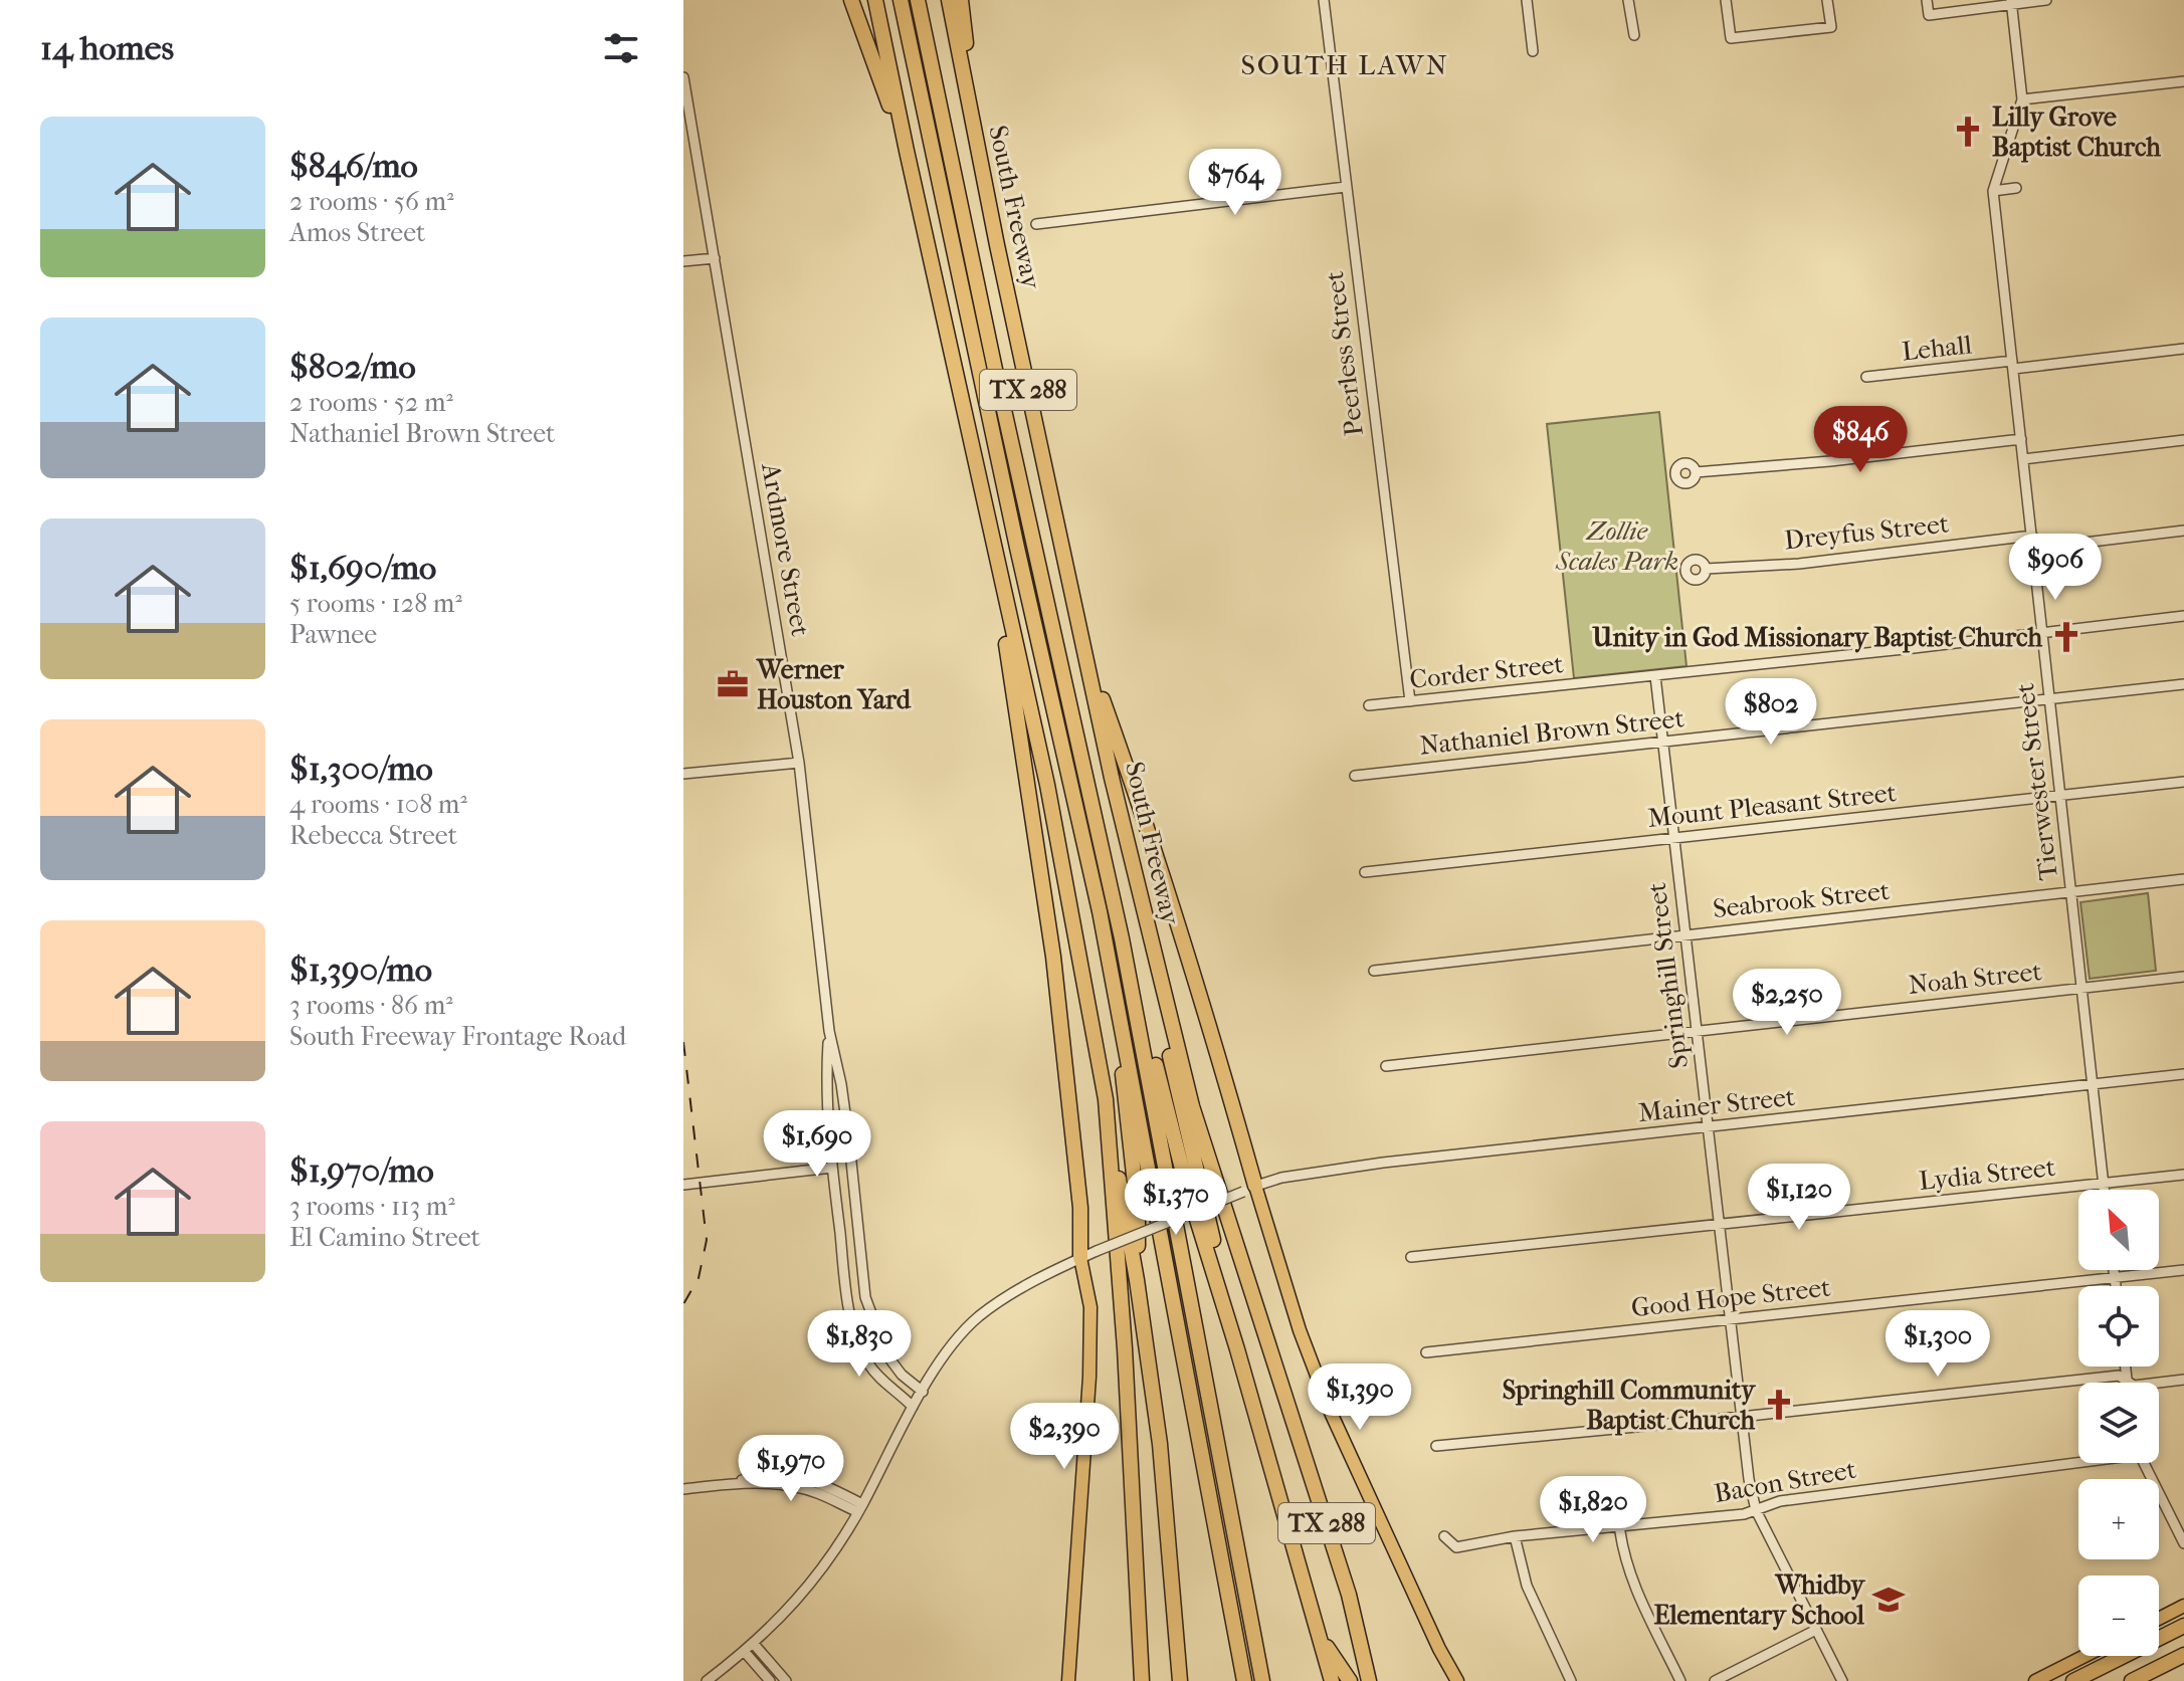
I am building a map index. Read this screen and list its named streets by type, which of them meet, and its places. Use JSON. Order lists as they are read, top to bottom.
{
  "streets": {
    "highway": ["South Freeway", "TX 288"],
    "street": [
      "Lehall",
      "Peerless Street",
      "Dreyfus Street",
      "Ardmore Street",
      "Corder Street",
      "Nathaniel Brown Street",
      "Tierwester Street",
      "Mount Pleasant Street",
      "Seabrook Street",
      "Springhill Street",
      "Noah Street",
      "Mainer Street",
      "Lydia Street",
      "Good Hope Street",
      "Bacon Street"
    ]
  },
  "crossings": [
    ["Lehall", "Tierwester Street"],
    ["Peerless Street", "Corder Street"],
    ["Dreyfus Street", "Tierwester Street"],
    ["Ardmore Street", "Mainer Street"],
    ["Corder Street", "Tierwester Street"],
    ["Corder Street", "Springhill Street"],
    ["Nathaniel Brown Street", "Tierwester Street"],
    ["Nathaniel Brown Street", "Springhill Street"],
    ["Tierwester Street", "Mount Pleasant Street"],
    ["Tierwester Street", "Seabrook Street"],
    ["Tierwester Street", "Noah Street"],
    ["Tierwester Street", "Mainer Street"],
    ["Tierwester Street", "Lydia Street"],
    ["Mount Pleasant Street", "Springhill Street"],
    ["Seabrook Street", "Springhill Street"],
    ["Springhill Street", "Noah Street"],
    ["Springhill Street", "Mainer Street"],
    ["Springhill Street", "Lydia Street"],
    ["Springhill Street", "Good Hope Street"],
    ["Springhill Street", "Bacon Street"]
  ],
  "districts": ["SOUTH LAWN"],
  "parks": ["Zollie Scales Park"],
  "places": {
    "church": ["Lilly Grove Baptist Church", "Unity in God Missionary Baptist Church", "Springhill Community Baptist Church"],
    "office": ["Werner Houston Yard"],
    "school or university": ["Whidby Elementary School"]
  },
  "north": "top left",
  "page": {
    "heading": "14 homes",
    "list": [
      {
        "name": "$846/mo",
        "note": "2 rooms · 56 m² · Amos Street"
      },
      {
        "name": "$802/mo",
        "note": "2 rooms · 52 m² · Nathaniel Brown Street"
      },
      {
        "name": "$1,690/mo",
        "note": "5 rooms · 128 m² · Pawnee"
      },
      {
        "name": "$1,300/mo",
        "note": "4 rooms · 108 m² · Rebecca Street"
      },
      {
        "name": "$1,390/mo",
        "note": "3 rooms · 86 m² · South Freeway Frontage Road"
      },
      {
        "name": "$1,970/mo",
        "note": "3 rooms · 113 m² · El Camino Street"
      }
    ],
    "price": [
      "$764",
      "$846",
      "$906",
      "$802",
      "$2,250",
      "$1,690",
      "$1,120",
      "$1,370",
      "$1,830",
      "$1,300",
      "$1,390",
      "$2,390",
      "$1,970",
      "$1,820"
    ],
    "map_buttons": ["+", "−"]
  }
}
